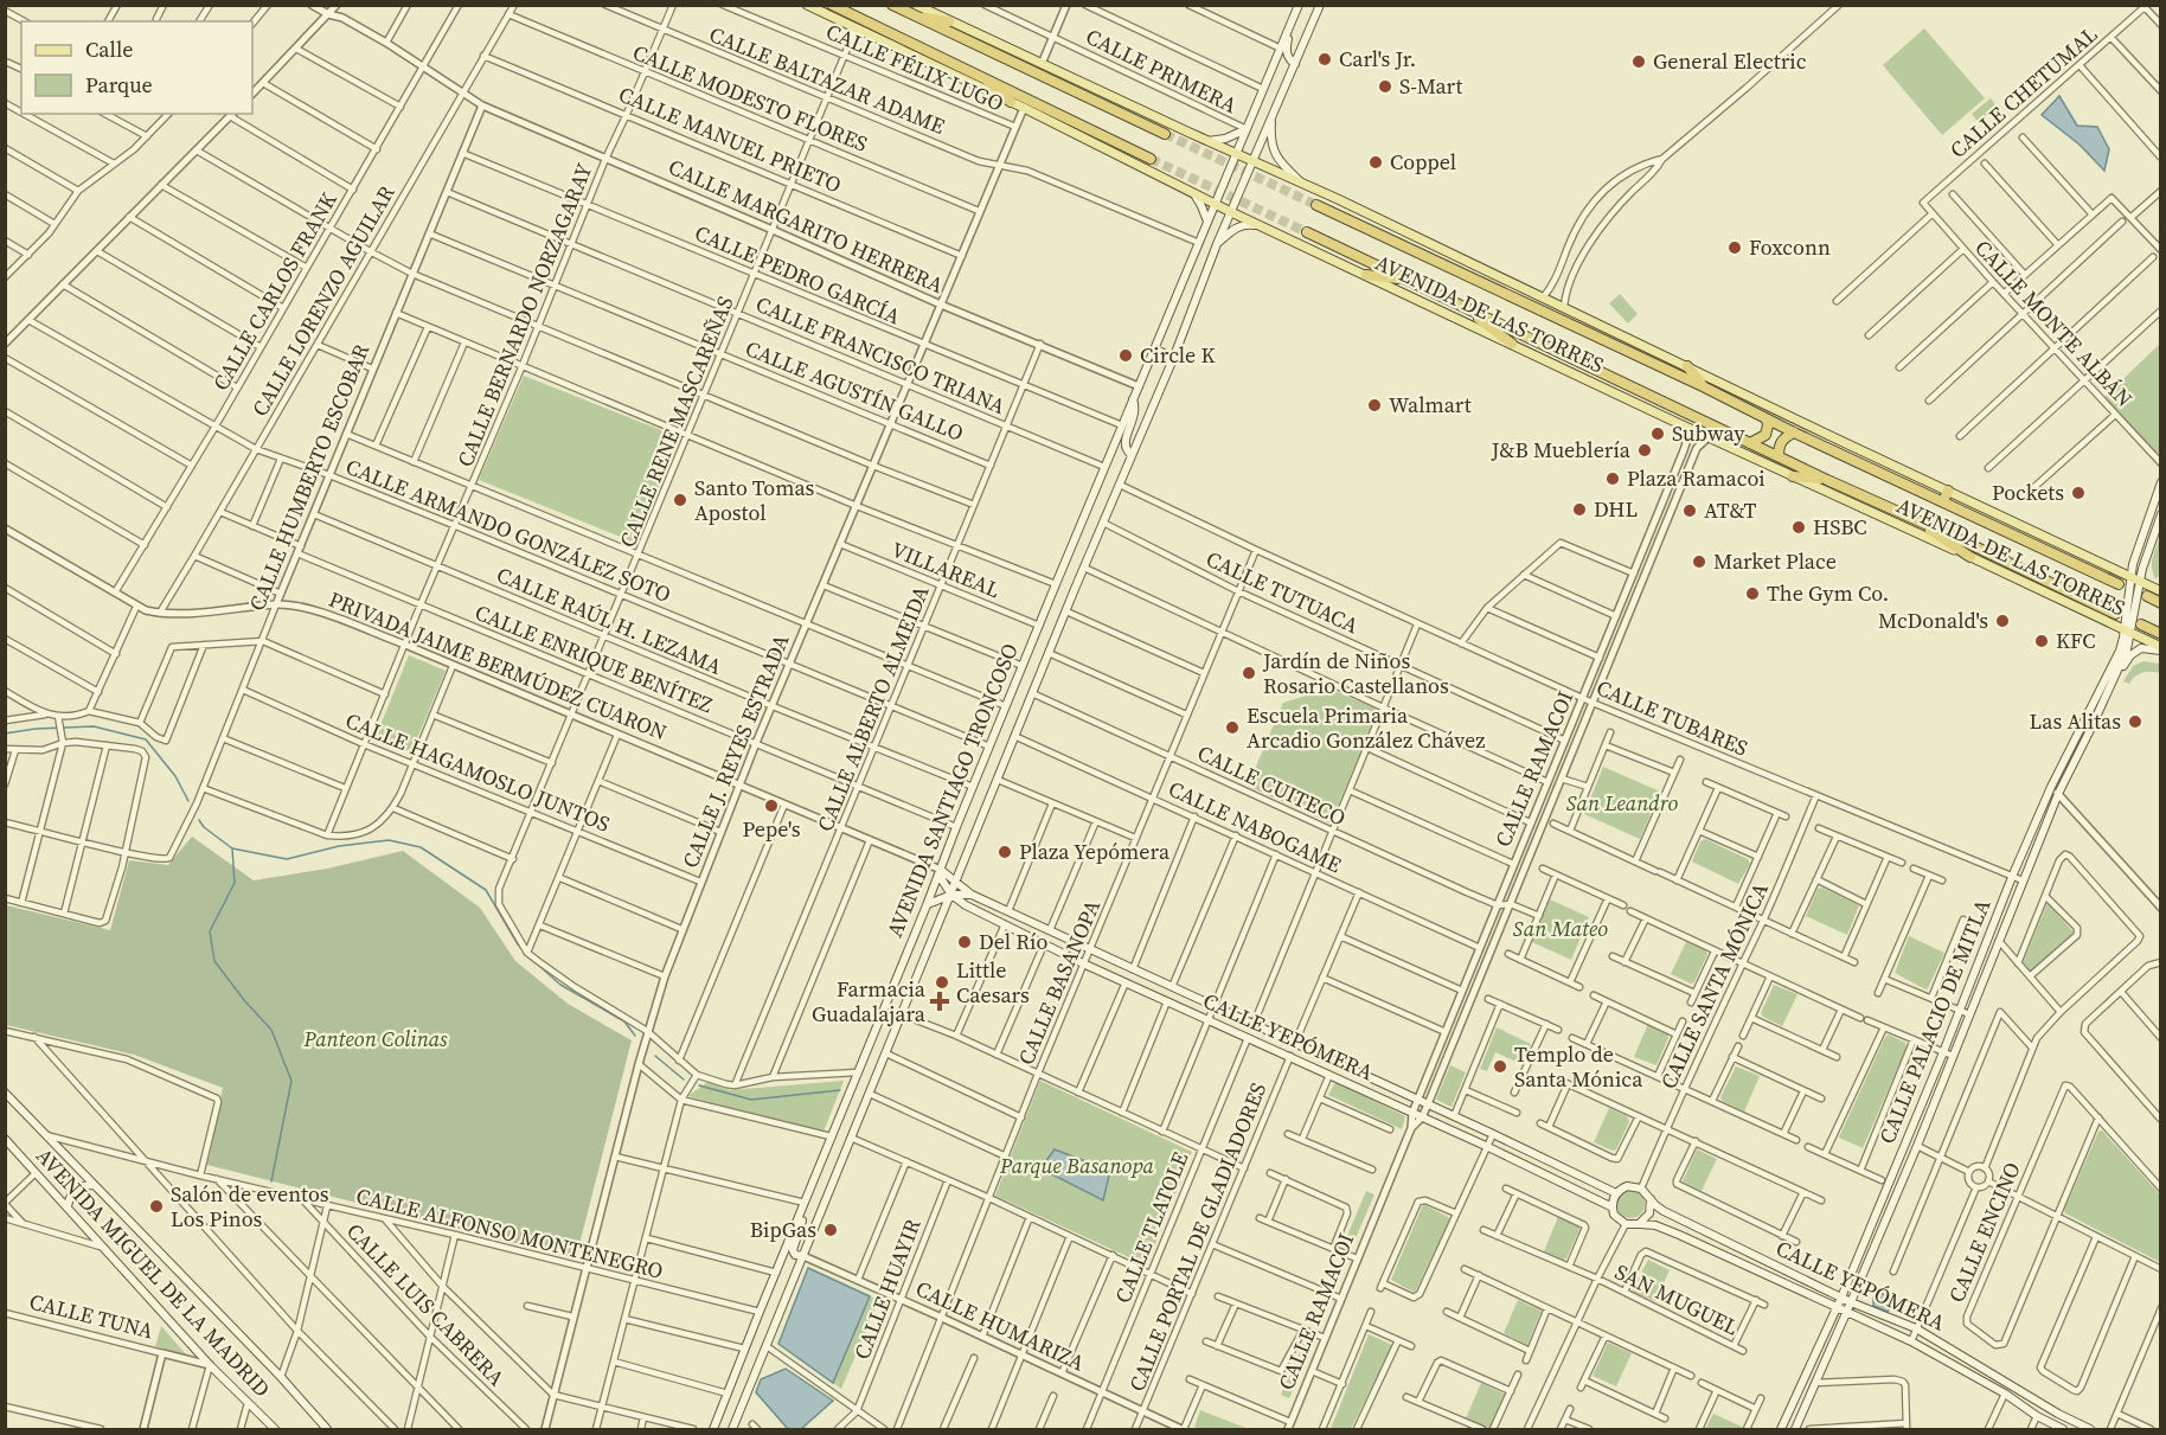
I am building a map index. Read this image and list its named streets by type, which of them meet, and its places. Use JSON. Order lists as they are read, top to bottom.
{
  "streets": {
    "highway": ["AVENIDA DE LAS TORRES"],
    "main road": [
      "AVENIDA SANTIAGO TRONCOSO",
      "CALLE PALACIO DE MITLA",
      "CALLE YEPÓMERA",
      "AVENIDA MIGUEL DE LA MADRID"
    ],
    "street": [
      "CALLE FÉLIX LUGO",
      "CALLE PRIMERA",
      "CALLE BALTAZAR ADAME",
      "CALLE CHETUMAL",
      "CALLE MODESTO FLORES",
      "CALLE MANUEL PRIETO",
      "CALLE MARGARITO HERRERA",
      "CALLE PEDRO GARCÍA",
      "CALLE CARLOS FRANK",
      "CALLE LORENZO AGUILAR",
      "CALLE BERNARDO NORZAGARAY",
      "CALLE MONTE ALBÁN",
      "CALLE FRANCISCO TRIANA",
      "CALLE AGUSTÍN GALLO",
      "CALLE RENE MASCAREÑAS",
      "CALLE HUMBERTO ESCOBAR",
      "CALLE ARMANDO GONZÁLEZ SOTO",
      "VILLAREAL",
      "CALLE TUTUACA",
      "CALLE RAÚL H. LEZAMA",
      "CALLE ENRIQUE BENÍTEZ",
      "PRIVADA JAIME BERMÚDEZ CUARON",
      "CALLE ALBERTO ALMEIDA",
      "CALLE TUBARES",
      "CALLE J. REYES ESTRADA",
      "CALLE RAMACOI",
      "CALLE HAGAMOSLO JUNTOS",
      "CALLE CUITECO",
      "CALLE NABOGAME",
      "CALLE BASANOPA",
      "CALLE SANTA MÓNICA",
      "CALLE TLATOLE",
      "CALLE ENCINO",
      "CALLE ALFONSO MONTENEGRO",
      "CALLE PORTAL DE GLADIADORES",
      "CALLE HUAYIR",
      "SAN MUGUEL",
      "CALLE LUIS CABRERA",
      "CALLE TUNA",
      "CALLE HUMARIZA"
    ]
  },
  "crossings": [
    ["CALLE FÉLIX LUGO", "CALLE RENE MASCAREÑAS"],
    ["CALLE FÉLIX LUGO", "CALLE J. REYES ESTRADA"],
    ["CALLE PRIMERA", "AVENIDA SANTIAGO TRONCOSO"],
    ["CALLE BALTAZAR ADAME", "CALLE BERNARDO NORZAGARAY"],
    ["CALLE BALTAZAR ADAME", "CALLE RENE MASCAREÑAS"],
    ["CALLE BALTAZAR ADAME", "CALLE J. REYES ESTRADA"],
    ["CALLE BALTAZAR ADAME", "AVENIDA SANTIAGO TRONCOSO"],
    ["CALLE CHETUMAL", "CALLE MONTE ALBÁN"],
    ["CALLE MODESTO FLORES", "CALLE LORENZO AGUILAR"],
    ["CALLE MODESTO FLORES", "CALLE BERNARDO NORZAGARAY"],
    ["CALLE MODESTO FLORES", "CALLE RENE MASCAREÑAS"],
    ["CALLE MODESTO FLORES", "CALLE J. REYES ESTRADA"],
    ["CALLE MANUEL PRIETO", "CALLE LORENZO AGUILAR"],
    ["CALLE MANUEL PRIETO", "CALLE BERNARDO NORZAGARAY"],
    ["CALLE MANUEL PRIETO", "CALLE RENE MASCAREÑAS"],
    ["CALLE MANUEL PRIETO", "CALLE J. REYES ESTRADA"],
    ["CALLE MARGARITO HERRERA", "CALLE CARLOS FRANK"],
    ["CALLE MARGARITO HERRERA", "CALLE LORENZO AGUILAR"],
    ["CALLE MARGARITO HERRERA", "CALLE BERNARDO NORZAGARAY"],
    ["CALLE MARGARITO HERRERA", "CALLE RENE MASCAREÑAS"],
    ["CALLE MARGARITO HERRERA", "CALLE HUMBERTO ESCOBAR"],
    ["CALLE MARGARITO HERRERA", "CALLE ALBERTO ALMEIDA"],
    ["CALLE MARGARITO HERRERA", "CALLE J. REYES ESTRADA"],
    ["CALLE MARGARITO HERRERA", "AVENIDA SANTIAGO TRONCOSO"],
    ["CALLE PEDRO GARCÍA", "CALLE BERNARDO NORZAGARAY"],
    ["CALLE PEDRO GARCÍA", "CALLE RENE MASCAREÑAS"],
    ["CALLE PEDRO GARCÍA", "CALLE HUMBERTO ESCOBAR"],
    ["CALLE PEDRO GARCÍA", "CALLE ALBERTO ALMEIDA"],
    ["CALLE PEDRO GARCÍA", "CALLE J. REYES ESTRADA"],
    ["CALLE PEDRO GARCÍA", "AVENIDA SANTIAGO TRONCOSO"],
    ["CALLE CARLOS FRANK", "CALLE ARMANDO GONZÁLEZ SOTO"],
    ["CALLE CARLOS FRANK", "PRIVADA JAIME BERMÚDEZ CUARON"],
    ["CALLE LORENZO AGUILAR", "CALLE ARMANDO GONZÁLEZ SOTO"],
    ["CALLE LORENZO AGUILAR", "PRIVADA JAIME BERMÚDEZ CUARON"],
    ["AVENIDA DE LAS TORRES", "CALLE RENE MASCAREÑAS"],
    ["AVENIDA DE LAS TORRES", "CALLE J. REYES ESTRADA"],
    ["AVENIDA DE LAS TORRES", "CALLE RAMACOI"],
    ["AVENIDA DE LAS TORRES", "AVENIDA SANTIAGO TRONCOSO"],
    ["AVENIDA DE LAS TORRES", "CALLE PALACIO DE MITLA"],
    ["CALLE BERNARDO NORZAGARAY", "CALLE FRANCISCO TRIANA"],
    ["CALLE BERNARDO NORZAGARAY", "CALLE AGUSTÍN GALLO"],
    ["CALLE BERNARDO NORZAGARAY", "CALLE ARMANDO GONZÁLEZ SOTO"],
    ["CALLE BERNARDO NORZAGARAY", "CALLE RAÚL H. LEZAMA"],
    ["CALLE BERNARDO NORZAGARAY", "CALLE ENRIQUE BENÍTEZ"],
    ["CALLE BERNARDO NORZAGARAY", "PRIVADA JAIME BERMÚDEZ CUARON"],
    ["CALLE BERNARDO NORZAGARAY", "CALLE HAGAMOSLO JUNTOS"],
    ["CALLE FRANCISCO TRIANA", "CALLE RENE MASCAREÑAS"],
    ["CALLE FRANCISCO TRIANA", "CALLE HUMBERTO ESCOBAR"],
    ["CALLE FRANCISCO TRIANA", "CALLE ALBERTO ALMEIDA"],
    ["CALLE FRANCISCO TRIANA", "CALLE J. REYES ESTRADA"],
    ["CALLE FRANCISCO TRIANA", "AVENIDA SANTIAGO TRONCOSO"],
    ["CALLE AGUSTÍN GALLO", "CALLE RENE MASCAREÑAS"],
    ["CALLE AGUSTÍN GALLO", "CALLE HUMBERTO ESCOBAR"],
    ["CALLE AGUSTÍN GALLO", "CALLE ALBERTO ALMEIDA"],
    ["CALLE AGUSTÍN GALLO", "CALLE J. REYES ESTRADA"],
    ["CALLE RENE MASCAREÑAS", "CALLE ARMANDO GONZÁLEZ SOTO"],
    ["CALLE RENE MASCAREÑAS", "CALLE RAÚL H. LEZAMA"],
    ["CALLE RENE MASCAREÑAS", "CALLE ENRIQUE BENÍTEZ"],
    ["CALLE RENE MASCAREÑAS", "PRIVADA JAIME BERMÚDEZ CUARON"],
    ["CALLE RENE MASCAREÑAS", "CALLE HAGAMOSLO JUNTOS"],
    ["CALLE HUMBERTO ESCOBAR", "CALLE ARMANDO GONZÁLEZ SOTO"],
    ["CALLE HUMBERTO ESCOBAR", "CALLE RAÚL H. LEZAMA"],
    ["CALLE HUMBERTO ESCOBAR", "CALLE ENRIQUE BENÍTEZ"],
    ["CALLE HUMBERTO ESCOBAR", "PRIVADA JAIME BERMÚDEZ CUARON"],
    ["CALLE HUMBERTO ESCOBAR", "CALLE HAGAMOSLO JUNTOS"],
    ["CALLE ARMANDO GONZÁLEZ SOTO", "CALLE ALBERTO ALMEIDA"],
    ["CALLE ARMANDO GONZÁLEZ SOTO", "CALLE J. REYES ESTRADA"],
    ["CALLE ARMANDO GONZÁLEZ SOTO", "AVENIDA SANTIAGO TRONCOSO"],
    ["VILLAREAL", "CALLE ALBERTO ALMEIDA"],
    ["VILLAREAL", "CALLE J. REYES ESTRADA"],
    ["VILLAREAL", "AVENIDA SANTIAGO TRONCOSO"],
    ["CALLE TUTUACA", "CALLE RAMACOI"],
    ["CALLE TUTUACA", "AVENIDA SANTIAGO TRONCOSO"],
    ["CALLE TUTUACA", "CALLE BASANOPA"],
    ["CALLE RAÚL H. LEZAMA", "CALLE ALBERTO ALMEIDA"],
    ["CALLE RAÚL H. LEZAMA", "CALLE J. REYES ESTRADA"],
    ["CALLE RAÚL H. LEZAMA", "AVENIDA SANTIAGO TRONCOSO"],
    ["CALLE ENRIQUE BENÍTEZ", "CALLE ALBERTO ALMEIDA"],
    ["CALLE ENRIQUE BENÍTEZ", "CALLE J. REYES ESTRADA"],
    ["CALLE ENRIQUE BENÍTEZ", "AVENIDA SANTIAGO TRONCOSO"],
    ["PRIVADA JAIME BERMÚDEZ CUARON", "CALLE ALBERTO ALMEIDA"],
    ["PRIVADA JAIME BERMÚDEZ CUARON", "CALLE J. REYES ESTRADA"],
    ["PRIVADA JAIME BERMÚDEZ CUARON", "AVENIDA SANTIAGO TRONCOSO"],
    ["PRIVADA JAIME BERMÚDEZ CUARON", "CALLE YEPÓMERA"],
    ["CALLE TUBARES", "CALLE RAMACOI"],
    ["CALLE TUBARES", "AVENIDA SANTIAGO TRONCOSO"],
    ["CALLE TUBARES", "CALLE BASANOPA"],
    ["CALLE TUBARES", "CALLE SANTA MÓNICA"],
    ["CALLE TUBARES", "CALLE PALACIO DE MITLA"],
    ["CALLE J. REYES ESTRADA", "CALLE HAGAMOSLO JUNTOS"],
    ["CALLE J. REYES ESTRADA", "CALLE ALFONSO MONTENEGRO"],
    ["CALLE RAMACOI", "CALLE CUITECO"],
    ["CALLE RAMACOI", "CALLE NABOGAME"],
    ["CALLE RAMACOI", "CALLE YEPÓMERA"],
    ["CALLE CUITECO", "AVENIDA SANTIAGO TRONCOSO"],
    ["CALLE CUITECO", "CALLE BASANOPA"],
    ["AVENIDA SANTIAGO TRONCOSO", "CALLE NABOGAME"],
    ["AVENIDA SANTIAGO TRONCOSO", "CALLE YEPÓMERA"],
    ["AVENIDA SANTIAGO TRONCOSO", "CALLE ALFONSO MONTENEGRO"],
    ["AVENIDA SANTIAGO TRONCOSO", "CALLE HUMARIZA"],
    ["CALLE NABOGAME", "CALLE BASANOPA"],
    ["CALLE BASANOPA", "CALLE YEPÓMERA"],
    ["CALLE BASANOPA", "CALLE HUMARIZA"],
    ["CALLE SANTA MÓNICA", "CALLE YEPÓMERA"],
    ["CALLE PALACIO DE MITLA", "CALLE YEPÓMERA"],
    ["CALLE YEPÓMERA", "CALLE TLATOLE"],
    ["CALLE YEPÓMERA", "CALLE PORTAL DE GLADIADORES"],
    ["CALLE TLATOLE", "CALLE HUMARIZA"],
    ["CALLE ALFONSO MONTENEGRO", "AVENIDA MIGUEL DE LA MADRID"],
    ["CALLE ALFONSO MONTENEGRO", "CALLE LUIS CABRERA"],
    ["CALLE PORTAL DE GLADIADORES", "CALLE HUMARIZA"],
    ["AVENIDA MIGUEL DE LA MADRID", "CALLE TUNA"],
    ["CALLE HUAYIR", "CALLE HUMARIZA"]
  ],
  "parks": [
    "San Leandro",
    "San Mateo",
    "Panteon Colinas",
    "Parque Basanopa"
  ],
  "places": {
    "other": [
      "Carl's Jr.",
      "General Electric",
      "S-Mart",
      "Coppel",
      "Foxconn",
      "Circle K",
      "Walmart",
      "Subway",
      "J&B Mueblería",
      "Plaza Ramacoi",
      "Pockets",
      "Santo Tomas Apostol",
      "DHL",
      "AT&T",
      "HSBC",
      "Market Place",
      "The Gym Co.",
      "McDonald's",
      "KFC",
      "Jardín de Niños Rosario Castellanos",
      "Las Alitas",
      "Escuela Primaria Arcadio González Chávez",
      "Pepe's",
      "Plaza Yepómera",
      "Del Río",
      "Little Caesars",
      "Templo de Santa Mónica",
      "Salón de eventos Los Pinos",
      "BipGas"
    ],
    "health": ["Farmacia Guadalajara"]
  },
  "legend": ["Calle", "Parque"]
}
